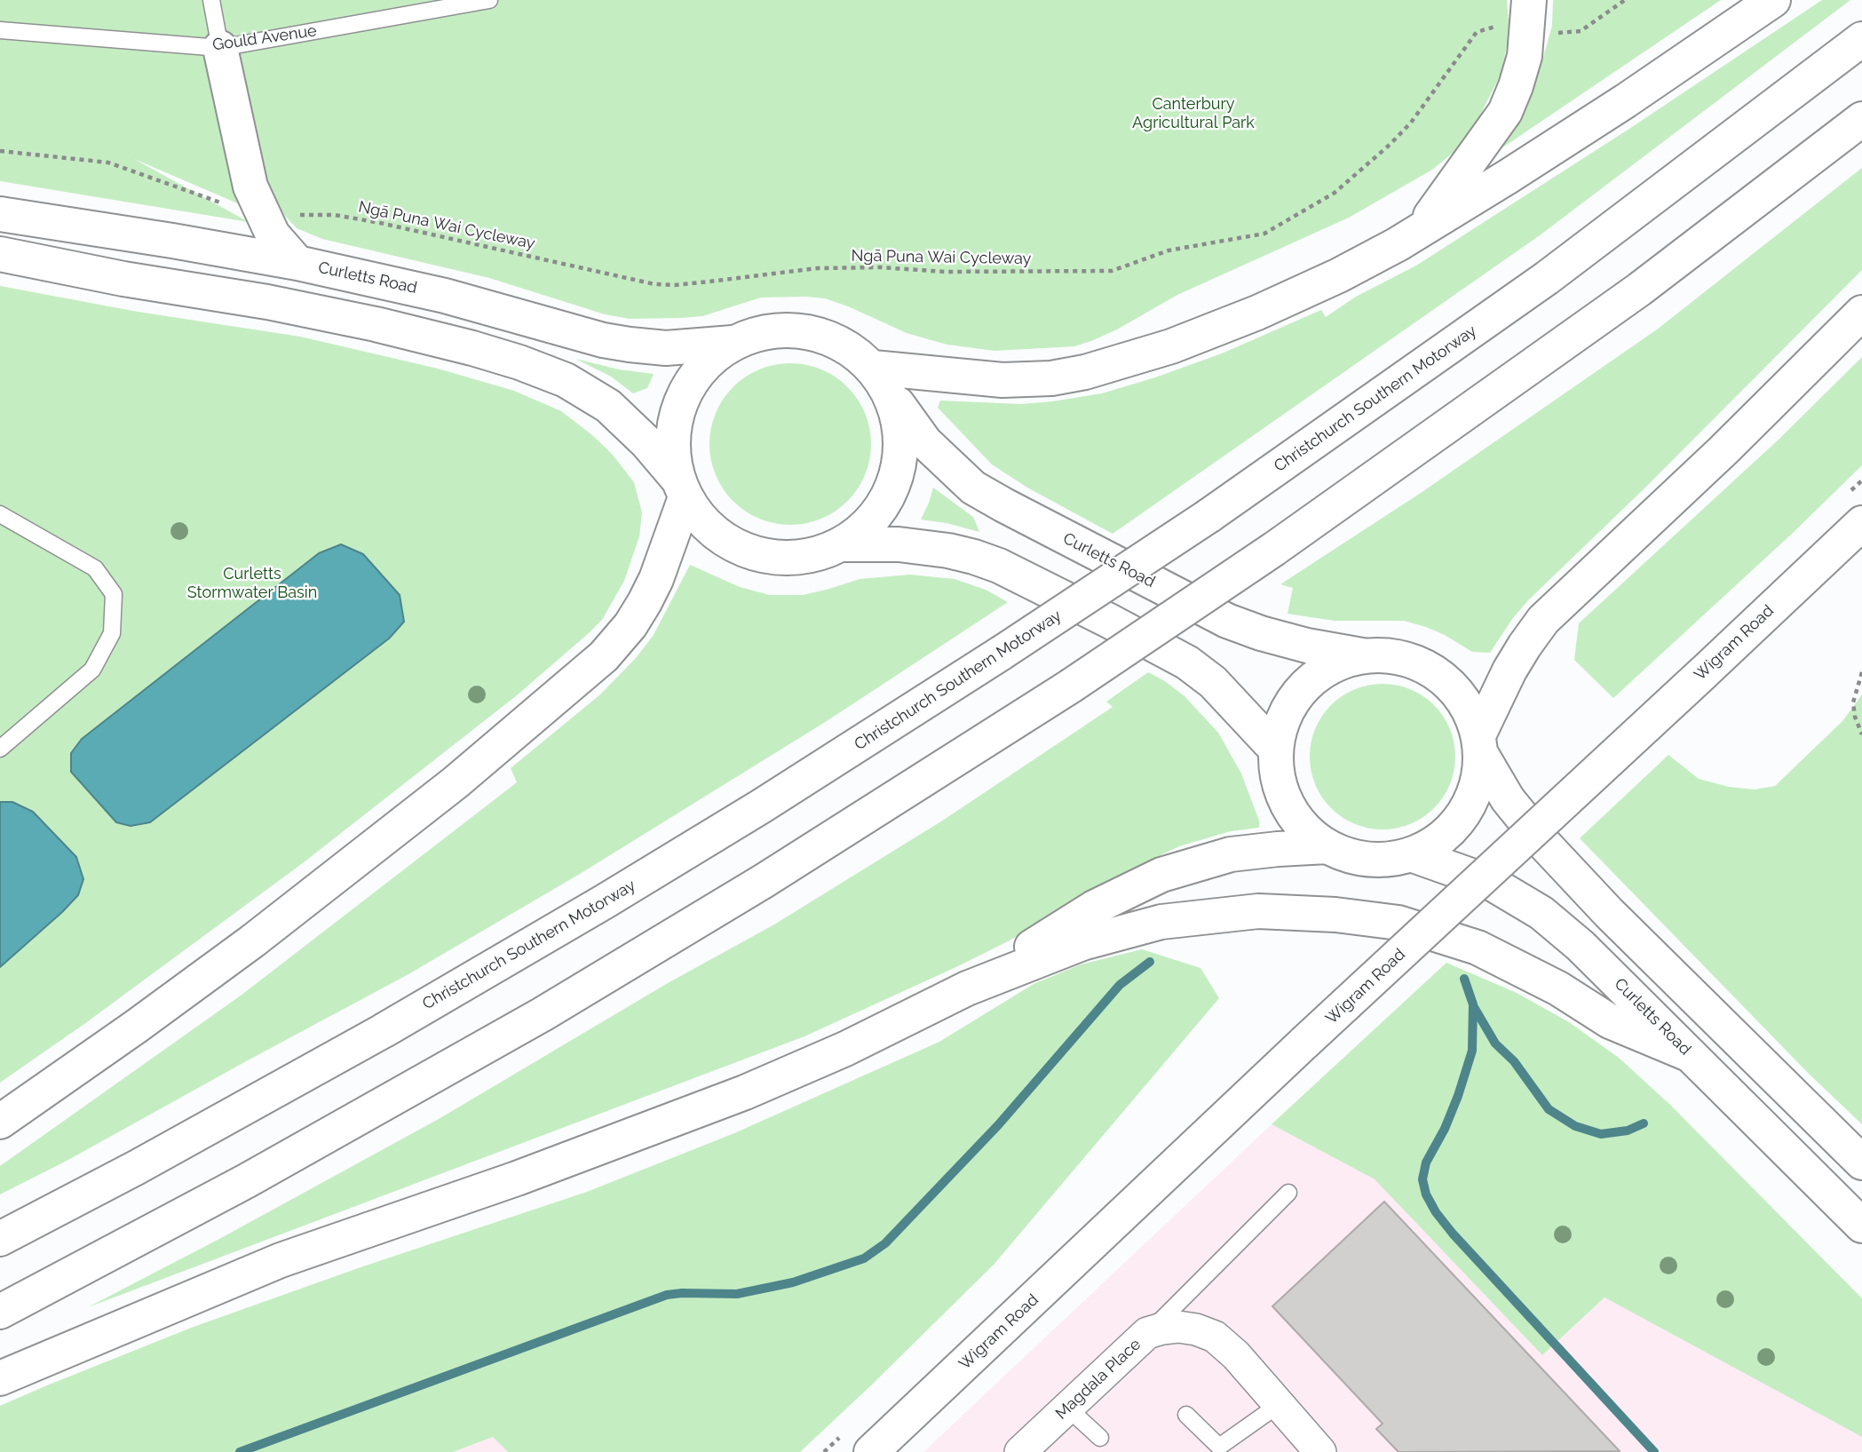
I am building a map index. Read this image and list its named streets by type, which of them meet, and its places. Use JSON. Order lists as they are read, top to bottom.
{
  "streets": {
    "main road": ["Curletts Road", "Christchurch Southern Motorway", "Wigram Road"],
    "street": ["Magdala Place"],
    "lane": ["Gould Avenue"],
    "path": ["Ngā Puna Wai Cycleway"]
  },
  "parks": ["Canterbury Agricultural Park", "Curletts Stormwater Basin"]
}
